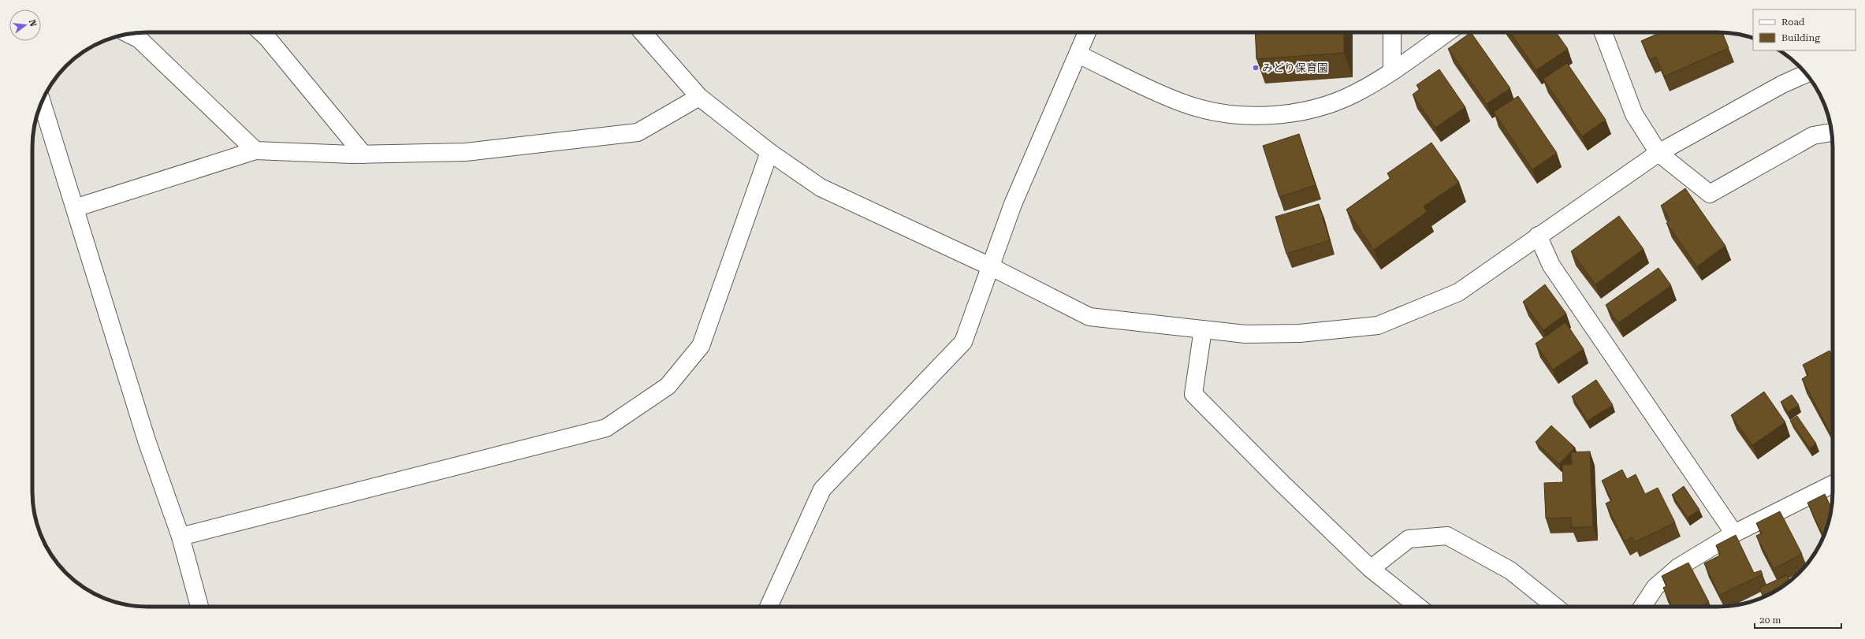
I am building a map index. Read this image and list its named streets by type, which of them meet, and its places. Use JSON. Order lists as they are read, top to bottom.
{
  "places": ["みどり保育園"],
  "legend": ["Road", "Building"],
  "scale_bar": "20 m",
  "north": "right"
}
